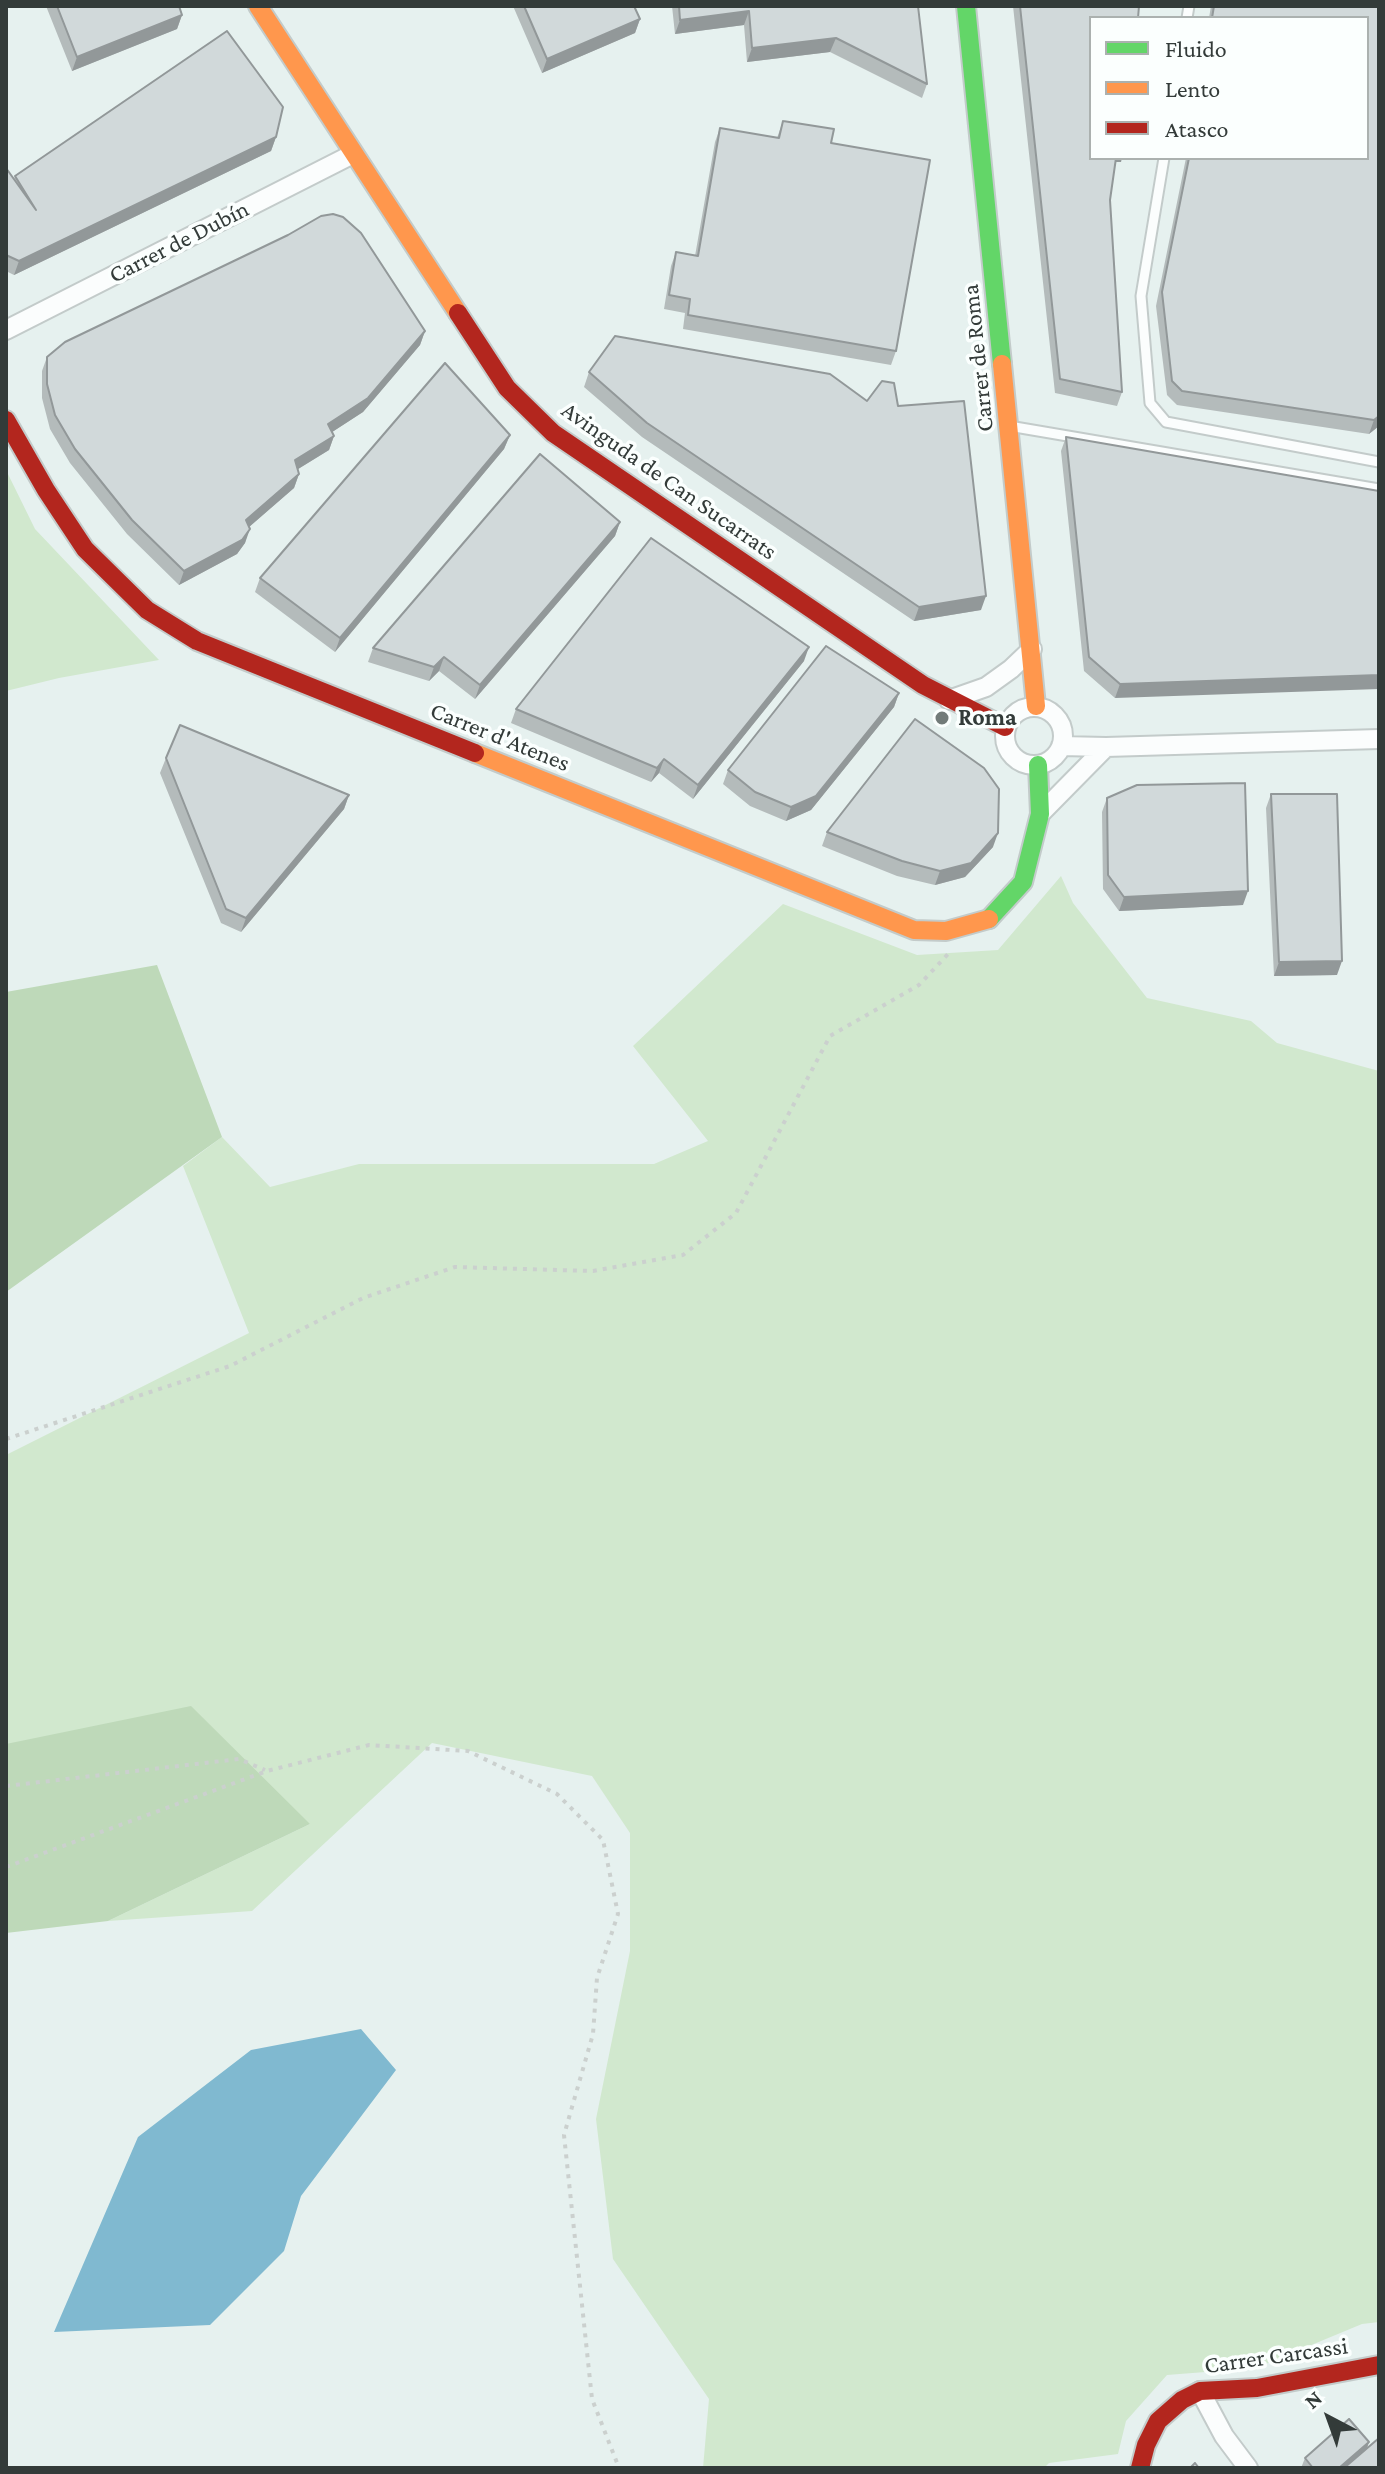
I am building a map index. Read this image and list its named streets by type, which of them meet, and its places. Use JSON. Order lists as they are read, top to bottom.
{
  "streets": {
    "street": [
      "Carrer de Dubín",
      "Carrer de Roma",
      "Avinguda de Can Sucarrats",
      "Carrer d'Atenes",
      "Carrer Carcassi"
    ]
  },
  "crossings": [
    ["Carrer de Dubín", "Avinguda de Can Sucarrats"],
    ["Carrer de Roma", "Avinguda de Can Sucarrats"]
  ],
  "places": ["Roma"],
  "legend": ["Fluido", "Lento", "Atasco"],
  "north": "top left"
}
